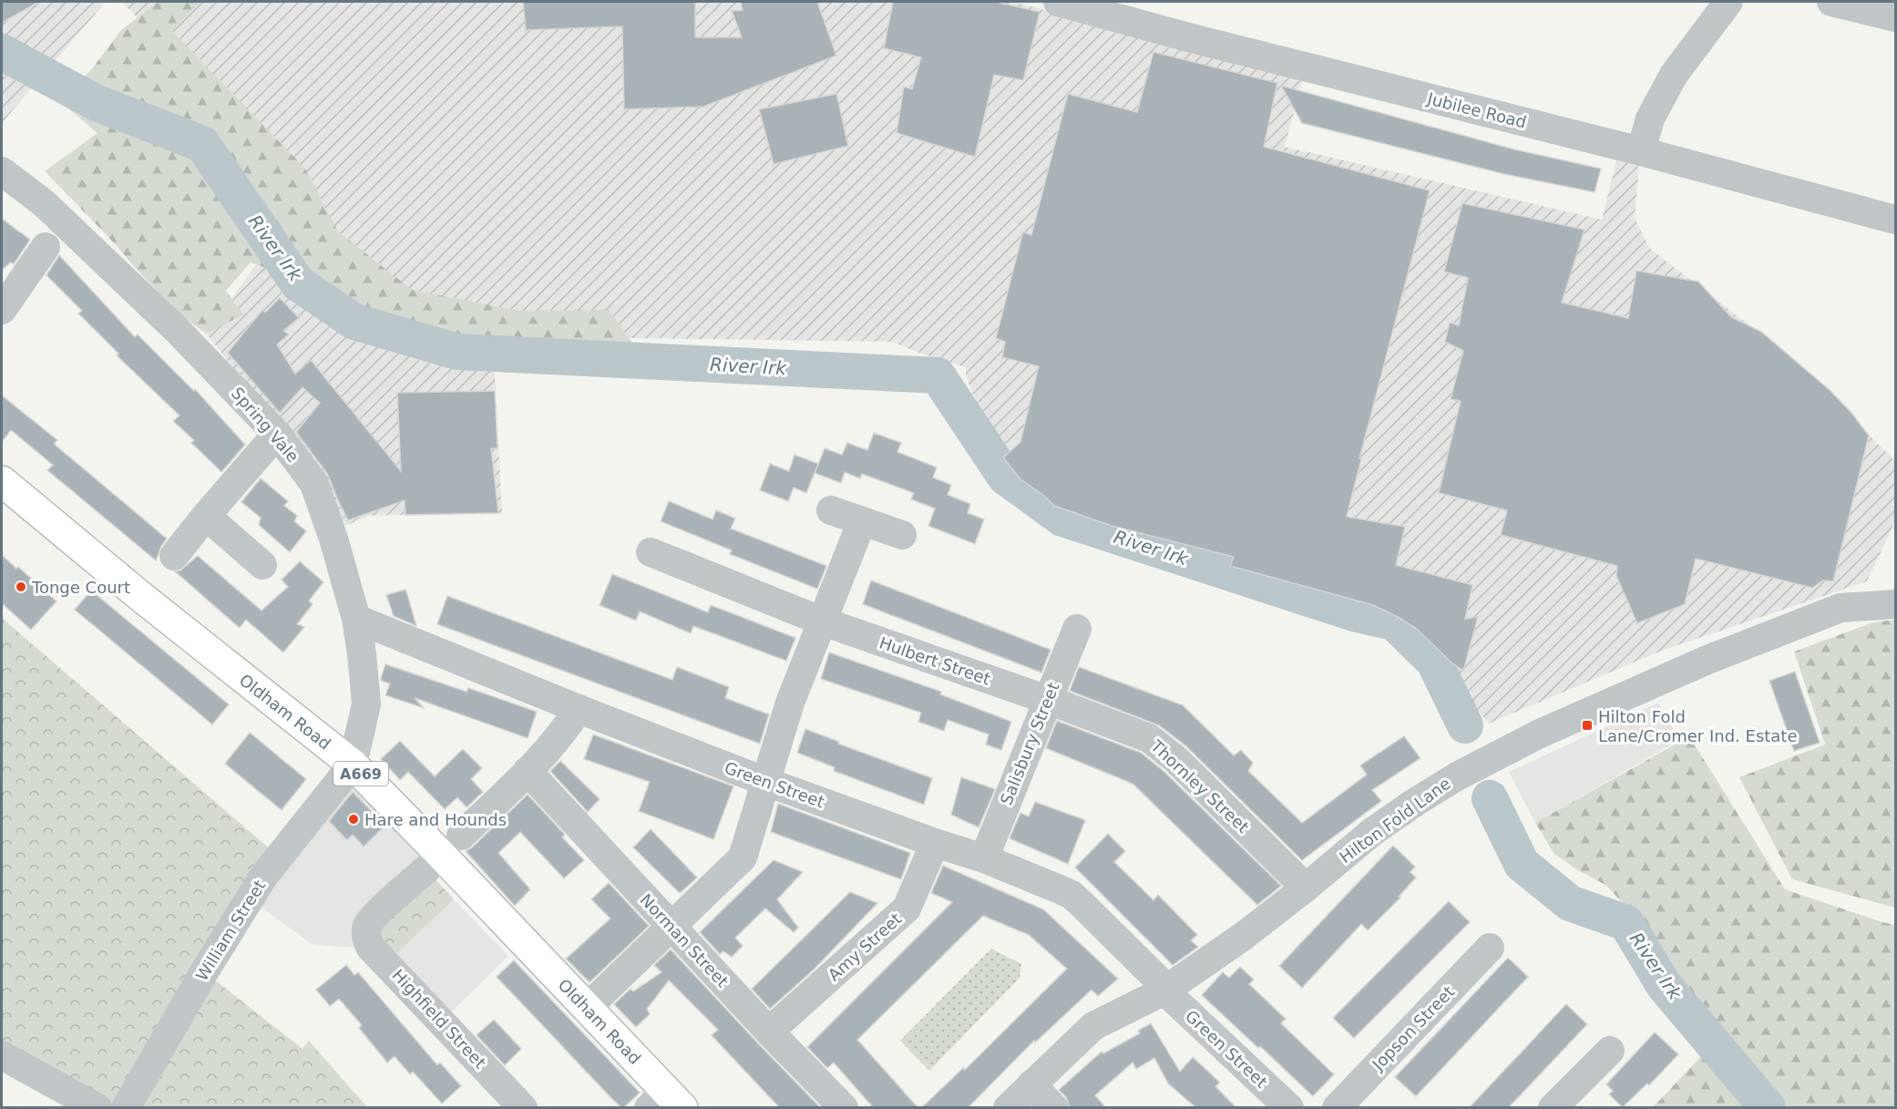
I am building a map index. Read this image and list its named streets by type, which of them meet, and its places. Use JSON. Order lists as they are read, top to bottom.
{
  "streets": {
    "main road": ["Oldham Road", "A669"],
    "street": [
      "Jubilee Road",
      "Spring Vale",
      "Hulbert Street",
      "Salisbury Street",
      "Green Street",
      "Thornley Street",
      "Hilton Fold Lane",
      "William Street",
      "Norman Street",
      "Amy Street",
      "Highfield Street",
      "Jopson Street"
    ]
  },
  "crossings": [
    ["Spring Vale", "Oldham Road"],
    ["Spring Vale", "Green Street"],
    ["Spring Vale", "William Street"],
    ["Hulbert Street", "Salisbury Street"],
    ["Hulbert Street", "Thornley Street"],
    ["Oldham Road", "William Street"],
    ["Oldham Road", "Highfield Street"],
    ["Salisbury Street", "Green Street"],
    ["Salisbury Street", "Thornley Street"],
    ["Green Street", "Hilton Fold Lane"],
    ["Green Street", "Amy Street"],
    ["Thornley Street", "Hilton Fold Lane"],
    ["Norman Street", "Amy Street"]
  ],
  "water": ["River Irk"],
  "places": {
    "other": ["Tonge Court", "Hare and Hounds"],
    "transit": ["Hilton Fold Lane/Cromer Ind. Estate"]
  }
}
